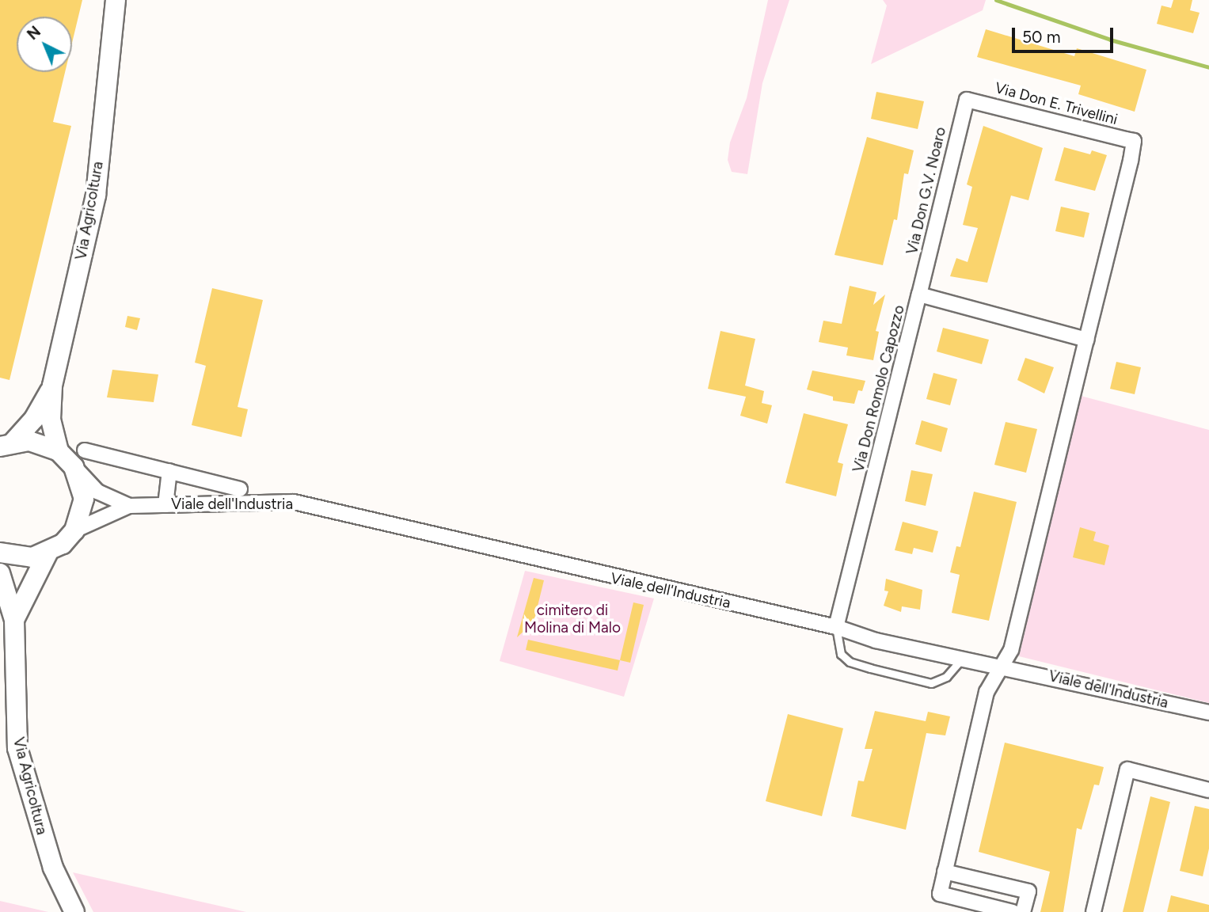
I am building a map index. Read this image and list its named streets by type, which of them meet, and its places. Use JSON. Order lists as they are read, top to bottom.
{
  "streets": {
    "main road": ["Via Agricoltura", "Viale dell'Industria"],
    "street": ["Via Don E. Trivellini", "Via Don G.V. Noaro", "Via Don Romolo Capozzo"]
  },
  "crossings": [
    ["Via Don E. Trivellini", "Via Don G.V. Noaro"],
    ["Via Don E. Trivellini", "Via Don Romolo Capozzo"],
    ["Via Don G.V. Noaro", "Via Don Romolo Capozzo"],
    ["Via Agricoltura", "Viale dell'Industria"],
    ["Via Don Romolo Capozzo", "Viale dell'Industria"]
  ],
  "parks": ["cimitero di Molina di Malo"],
  "scale_bar": "50 m",
  "north": "top left"
}
